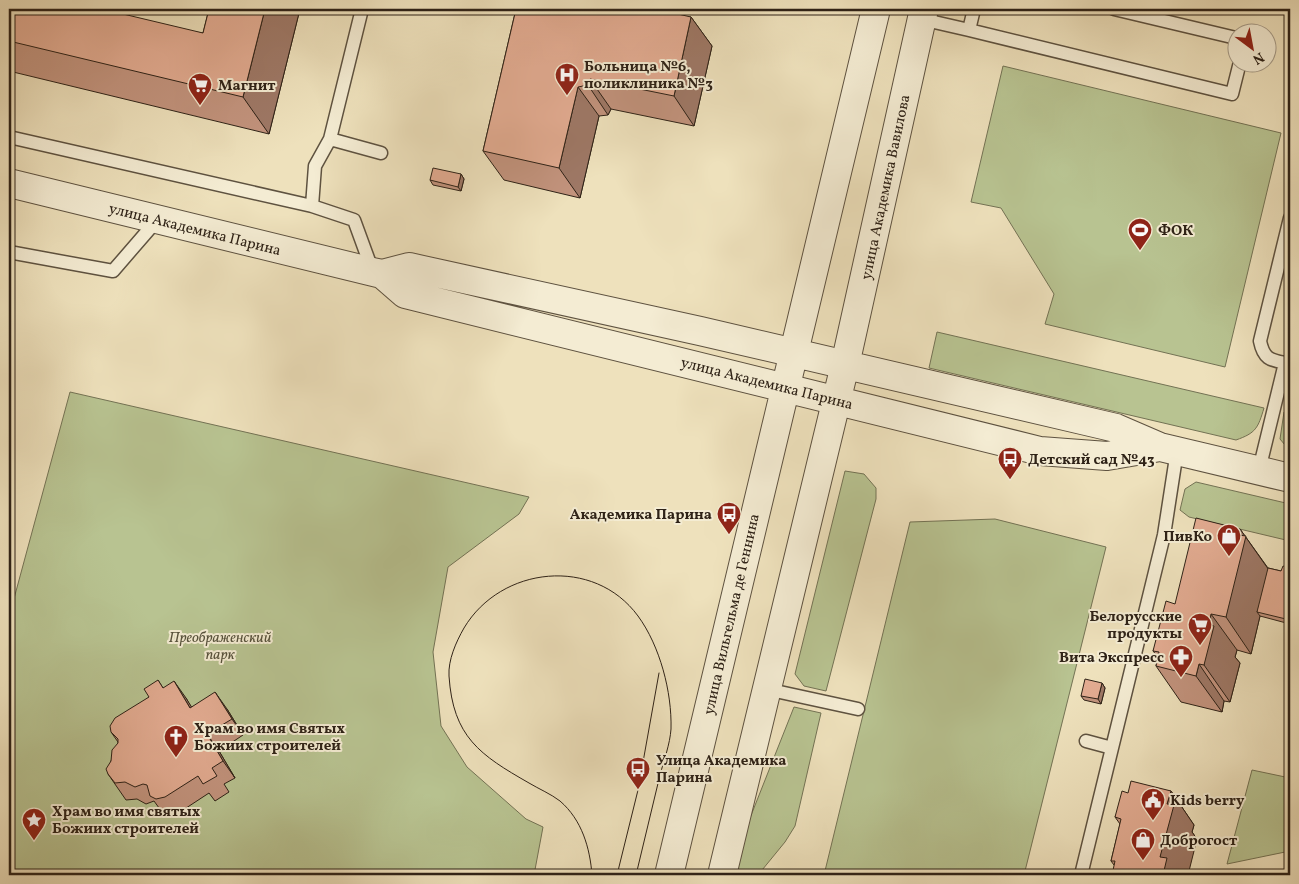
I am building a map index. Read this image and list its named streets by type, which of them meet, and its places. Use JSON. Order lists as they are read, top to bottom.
{
  "streets": {
    "street": ["улица Академика Вавилова", "улица Академика Парина", "улица Вильгельма де Геннина"]
  },
  "crossings": [
    ["улица Академика Вавилова", "улица Академика Парина"],
    ["улица Академика Парина", "улица Вильгельма де Геннина"]
  ],
  "parks": ["Преображенский парк"],
  "places": {
    "hospital": ["Больница №6, поликлиника №3"],
    "supermarket": ["Магнит", "Белорусские продукты"],
    "sports": ["ФОК"],
    "bus stop": ["Детский сад №43", "Академика Парина", "Улица Академика Парина"],
    "shop": ["ПивКо", "Доброгост"],
    "pharmacy": ["Вита Экспресс"],
    "church": ["Храм во имя Святых Божиих строителей"],
    "public building": ["Kids berry"],
    "place": ["Храм во имя святых Божиих строителей"]
  },
  "north": "bottom right"
}
